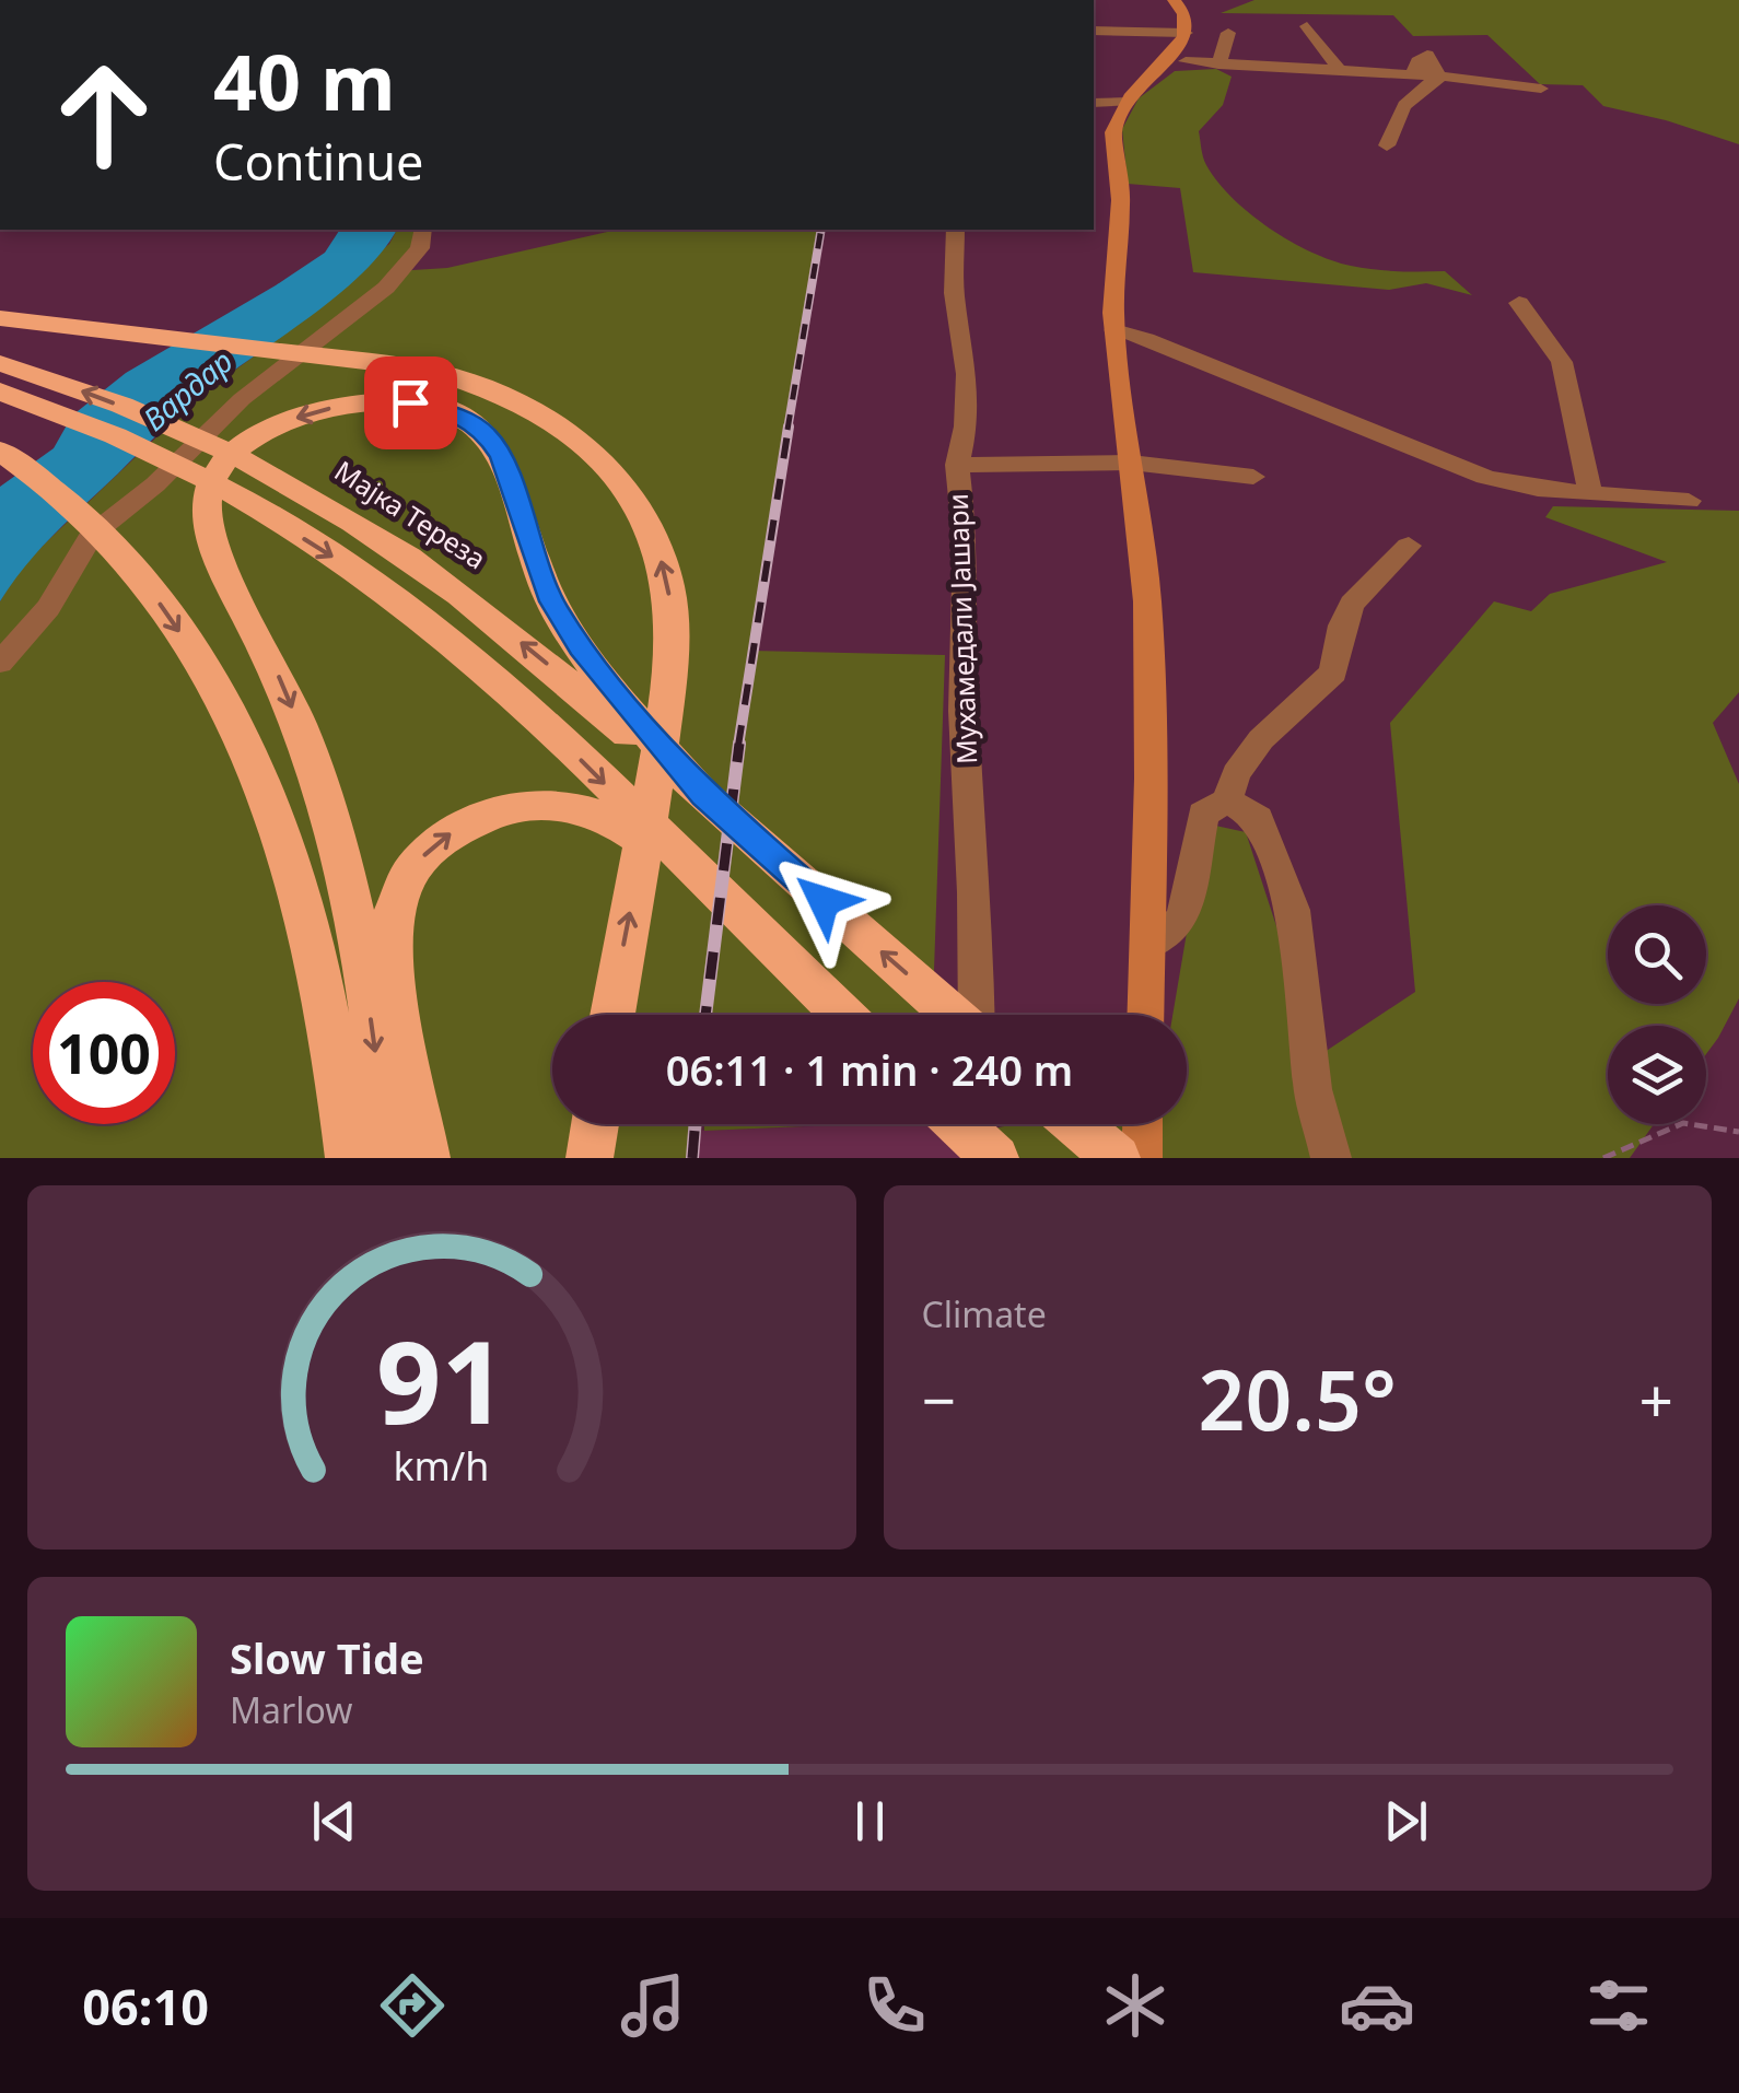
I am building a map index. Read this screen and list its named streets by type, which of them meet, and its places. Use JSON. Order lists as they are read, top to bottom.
{
  "streets": {
    "highway": ["Мајка Тереза"],
    "street": ["Мухамедали Јашари"]
  },
  "water": ["Вардар"],
  "page": {
    "turn": ["40 m", "Continue"],
    "limit": "100",
    "trip": "06:11 · 1 min · 240 m",
    "tile": "Climate",
    "heat": ["−", "20.5°", "+"],
    "song": ["Slow Tide", "Marlow"],
    "tabs": "06:10",
    "gauge": ["91", "km/h"]
  }
}
